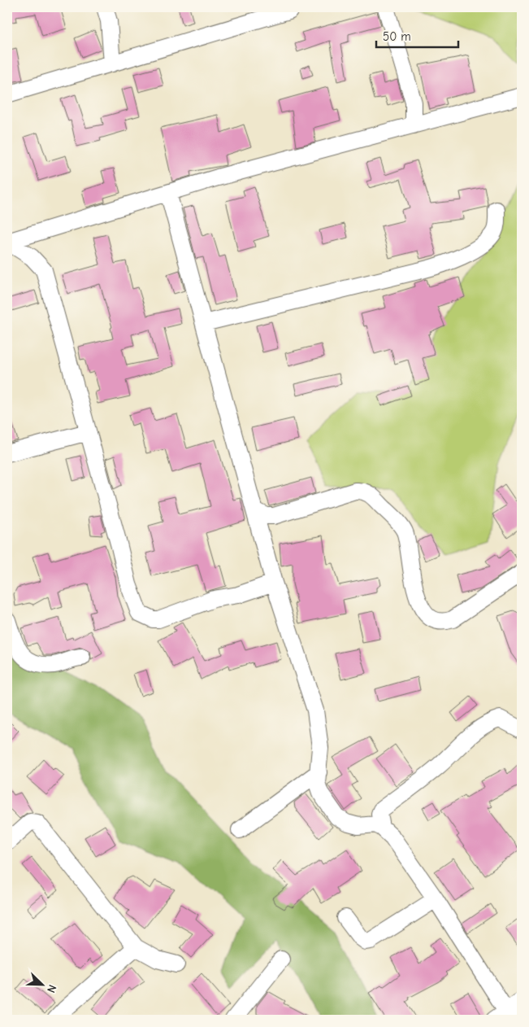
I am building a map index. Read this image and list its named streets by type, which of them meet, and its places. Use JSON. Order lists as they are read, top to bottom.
{
  "scale_bar": "50 m",
  "north": "bottom right"
}
